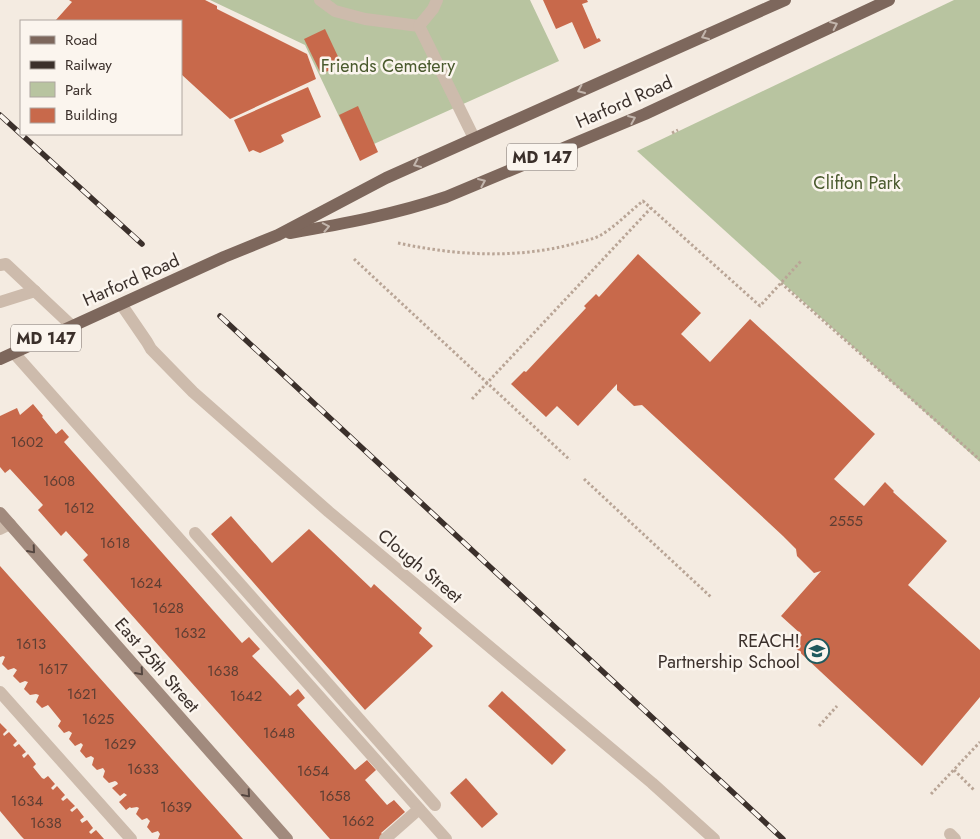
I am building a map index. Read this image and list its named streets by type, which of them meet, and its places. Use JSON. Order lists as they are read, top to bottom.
{
  "streets": {
    "main road": ["Harford Road", "MD 147", "East 25th Street"],
    "lane": ["Clough Street"]
  },
  "crossings": [
    ["Harford Road", "Clough Street"]
  ],
  "one_way": ["East 25th Street"],
  "parks": ["Friends Cemetery", "Clifton Park"],
  "places": {
    "school or university": ["REACH! Partnership School"]
  },
  "house_numbers": [
    "1602",
    "1608",
    "1612",
    "2555",
    "1618",
    "1624",
    "1628",
    "1632",
    "1613",
    "1617",
    "1638",
    "1621",
    "1642",
    "1625",
    "1648",
    "1629",
    "1633",
    "1654",
    "1658",
    "1634",
    "1639",
    "1662",
    "1638"
  ],
  "legend": [
    "Road",
    "Railway",
    "Park",
    "Building"
  ]
}
